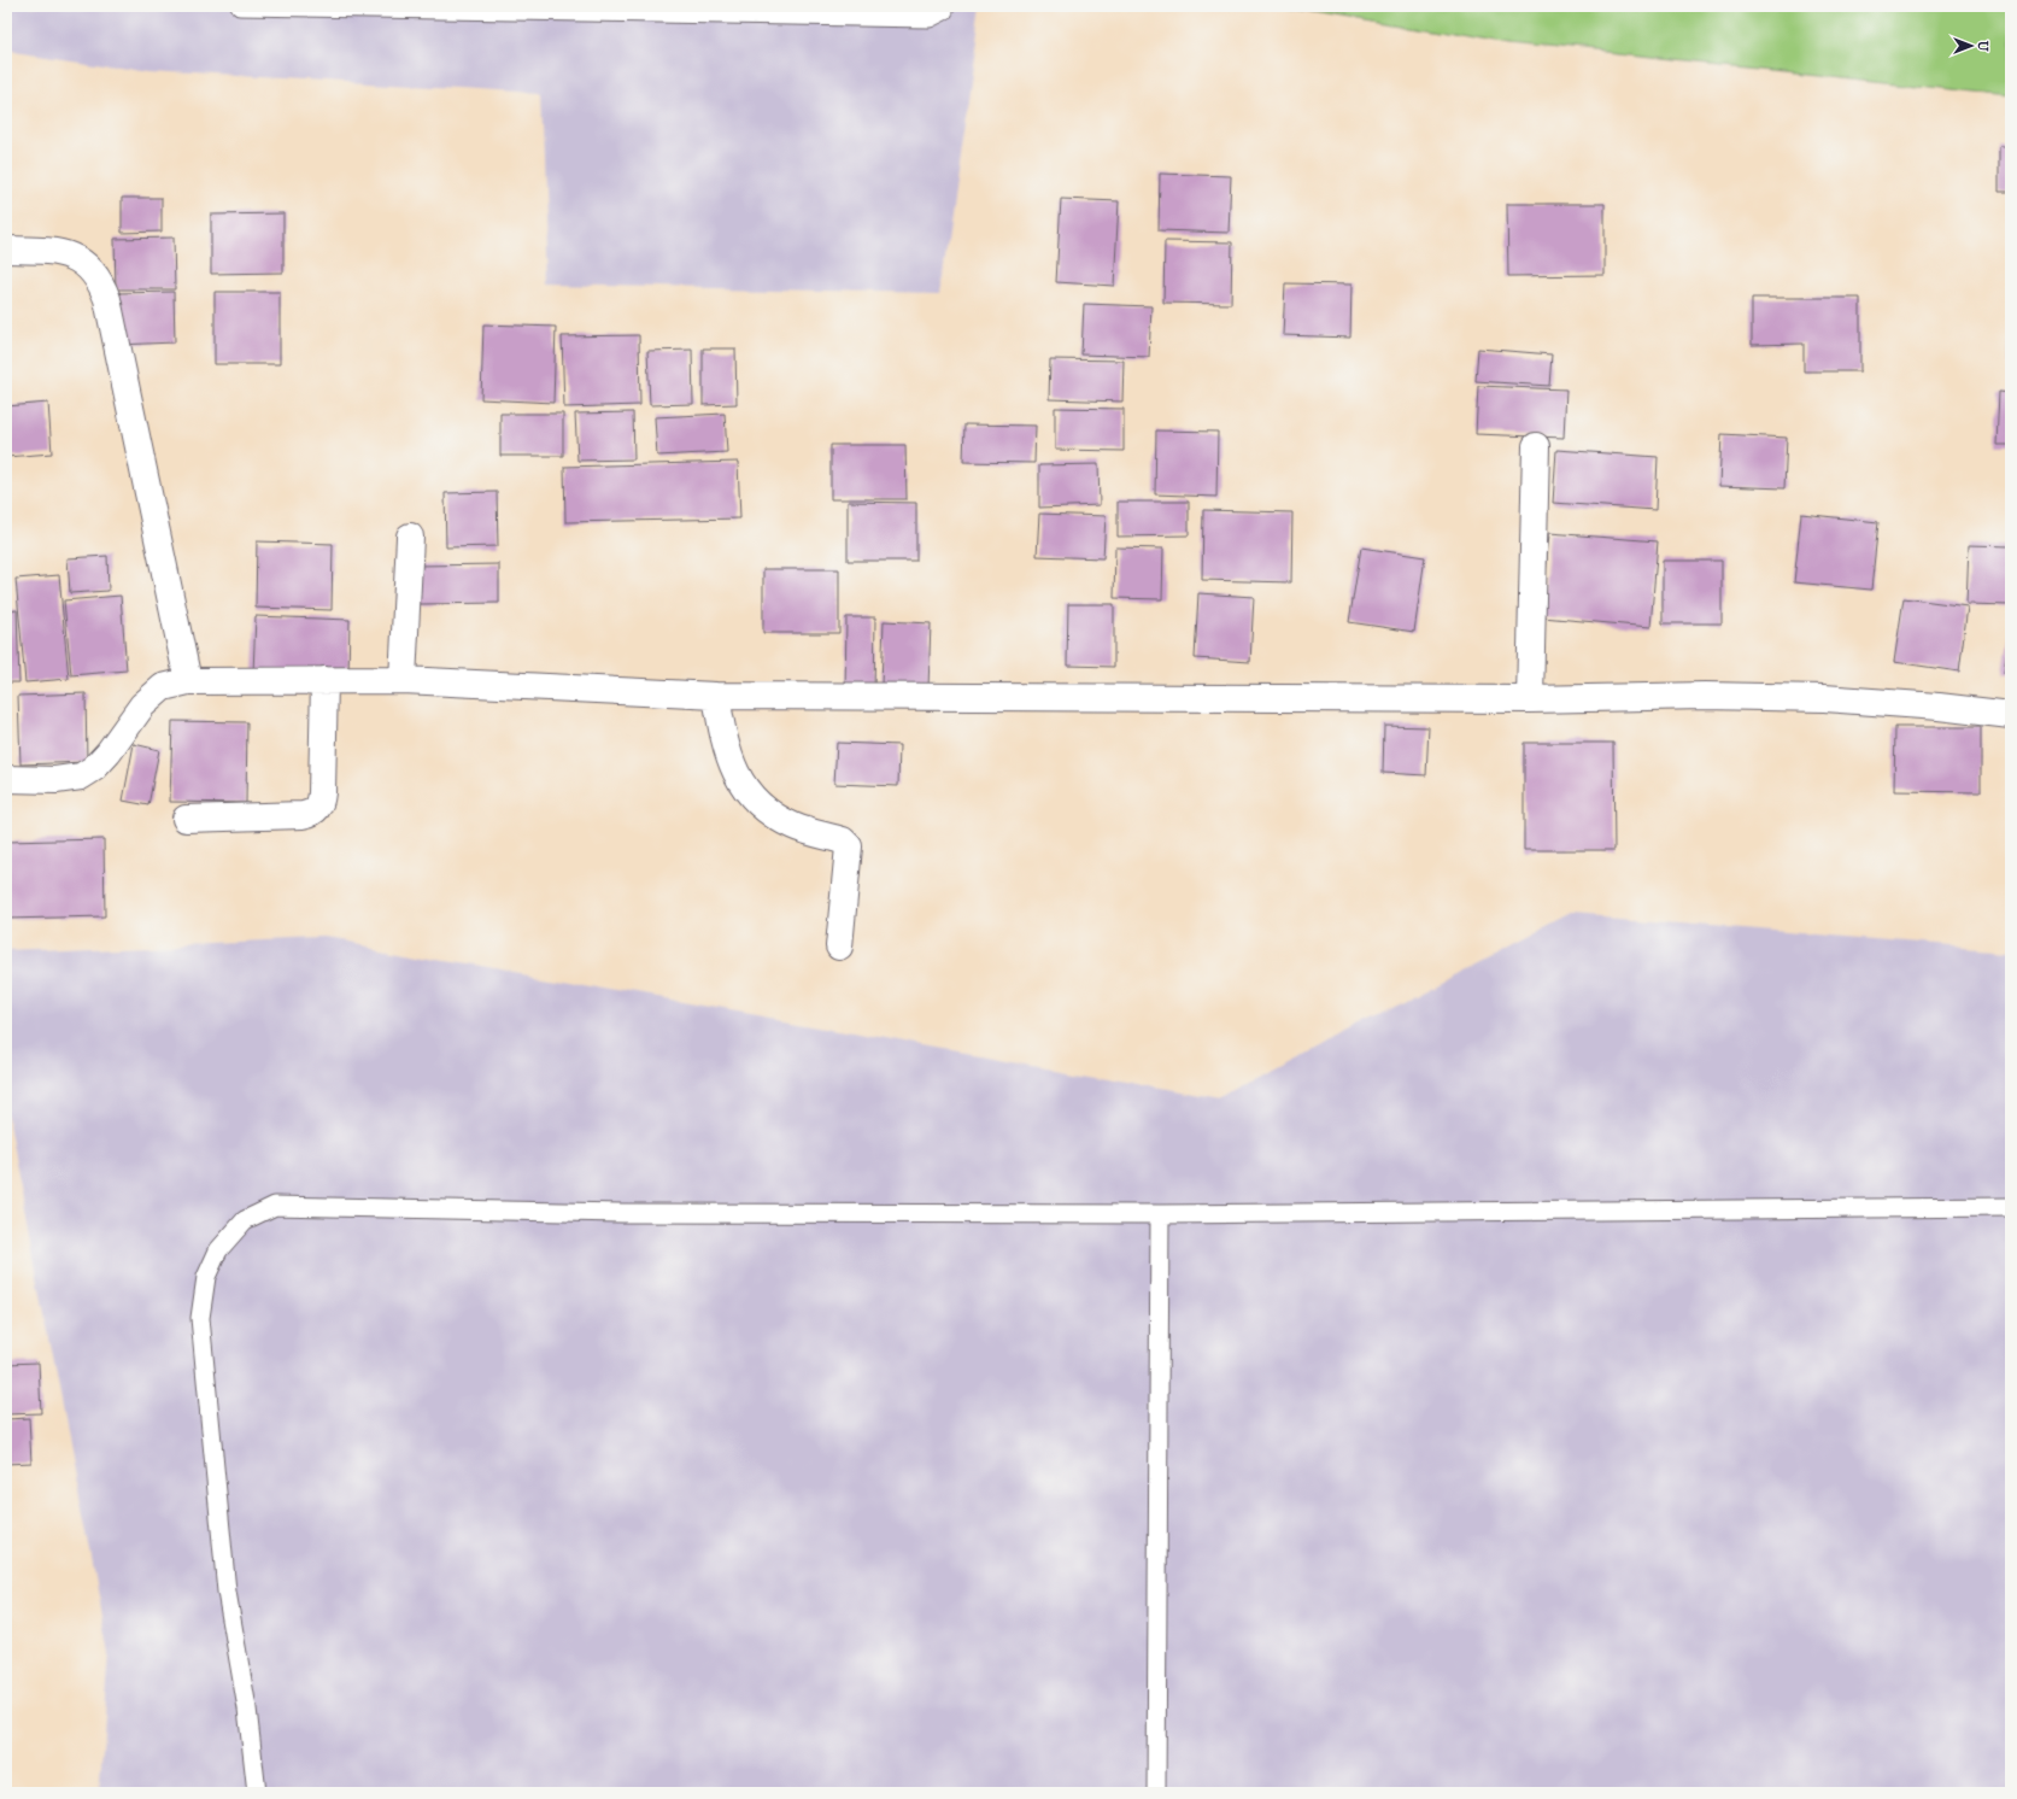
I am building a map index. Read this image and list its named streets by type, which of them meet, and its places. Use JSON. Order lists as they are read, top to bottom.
{
  "north": "right"
}
